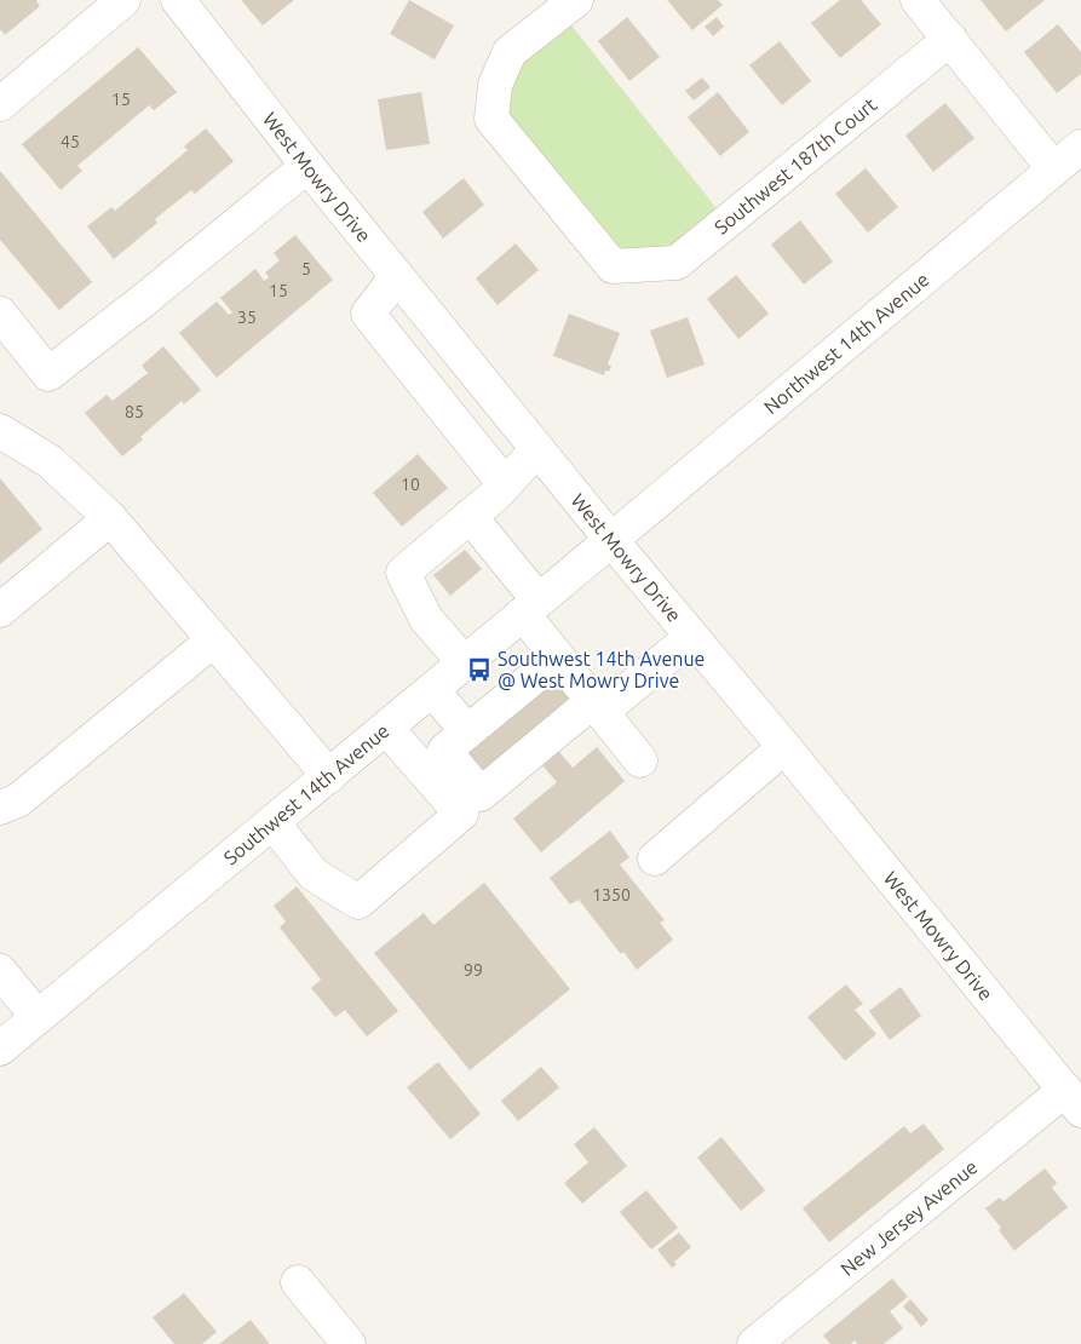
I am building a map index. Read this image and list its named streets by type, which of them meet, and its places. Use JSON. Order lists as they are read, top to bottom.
{
  "streets": {
    "street": [
      "Southwest 187th Court",
      "West Mowry Drive",
      "Northwest 14th Avenue",
      "Southwest 14th Avenue",
      "New Jersey Avenue"
    ]
  },
  "crossings": [
    ["West Mowry Drive", "Northwest 14th Avenue"],
    ["West Mowry Drive", "Southwest 14th Avenue"],
    ["West Mowry Drive", "New Jersey Avenue"],
    ["Northwest 14th Avenue", "Southwest 14th Avenue"]
  ],
  "places": {
    "bus stop": ["Southwest 14th Avenue @ West Mowry Drive"]
  },
  "house_numbers": [
    "15",
    "45",
    "5",
    "15",
    "35",
    "85",
    "10",
    "1350",
    "99"
  ]
}
